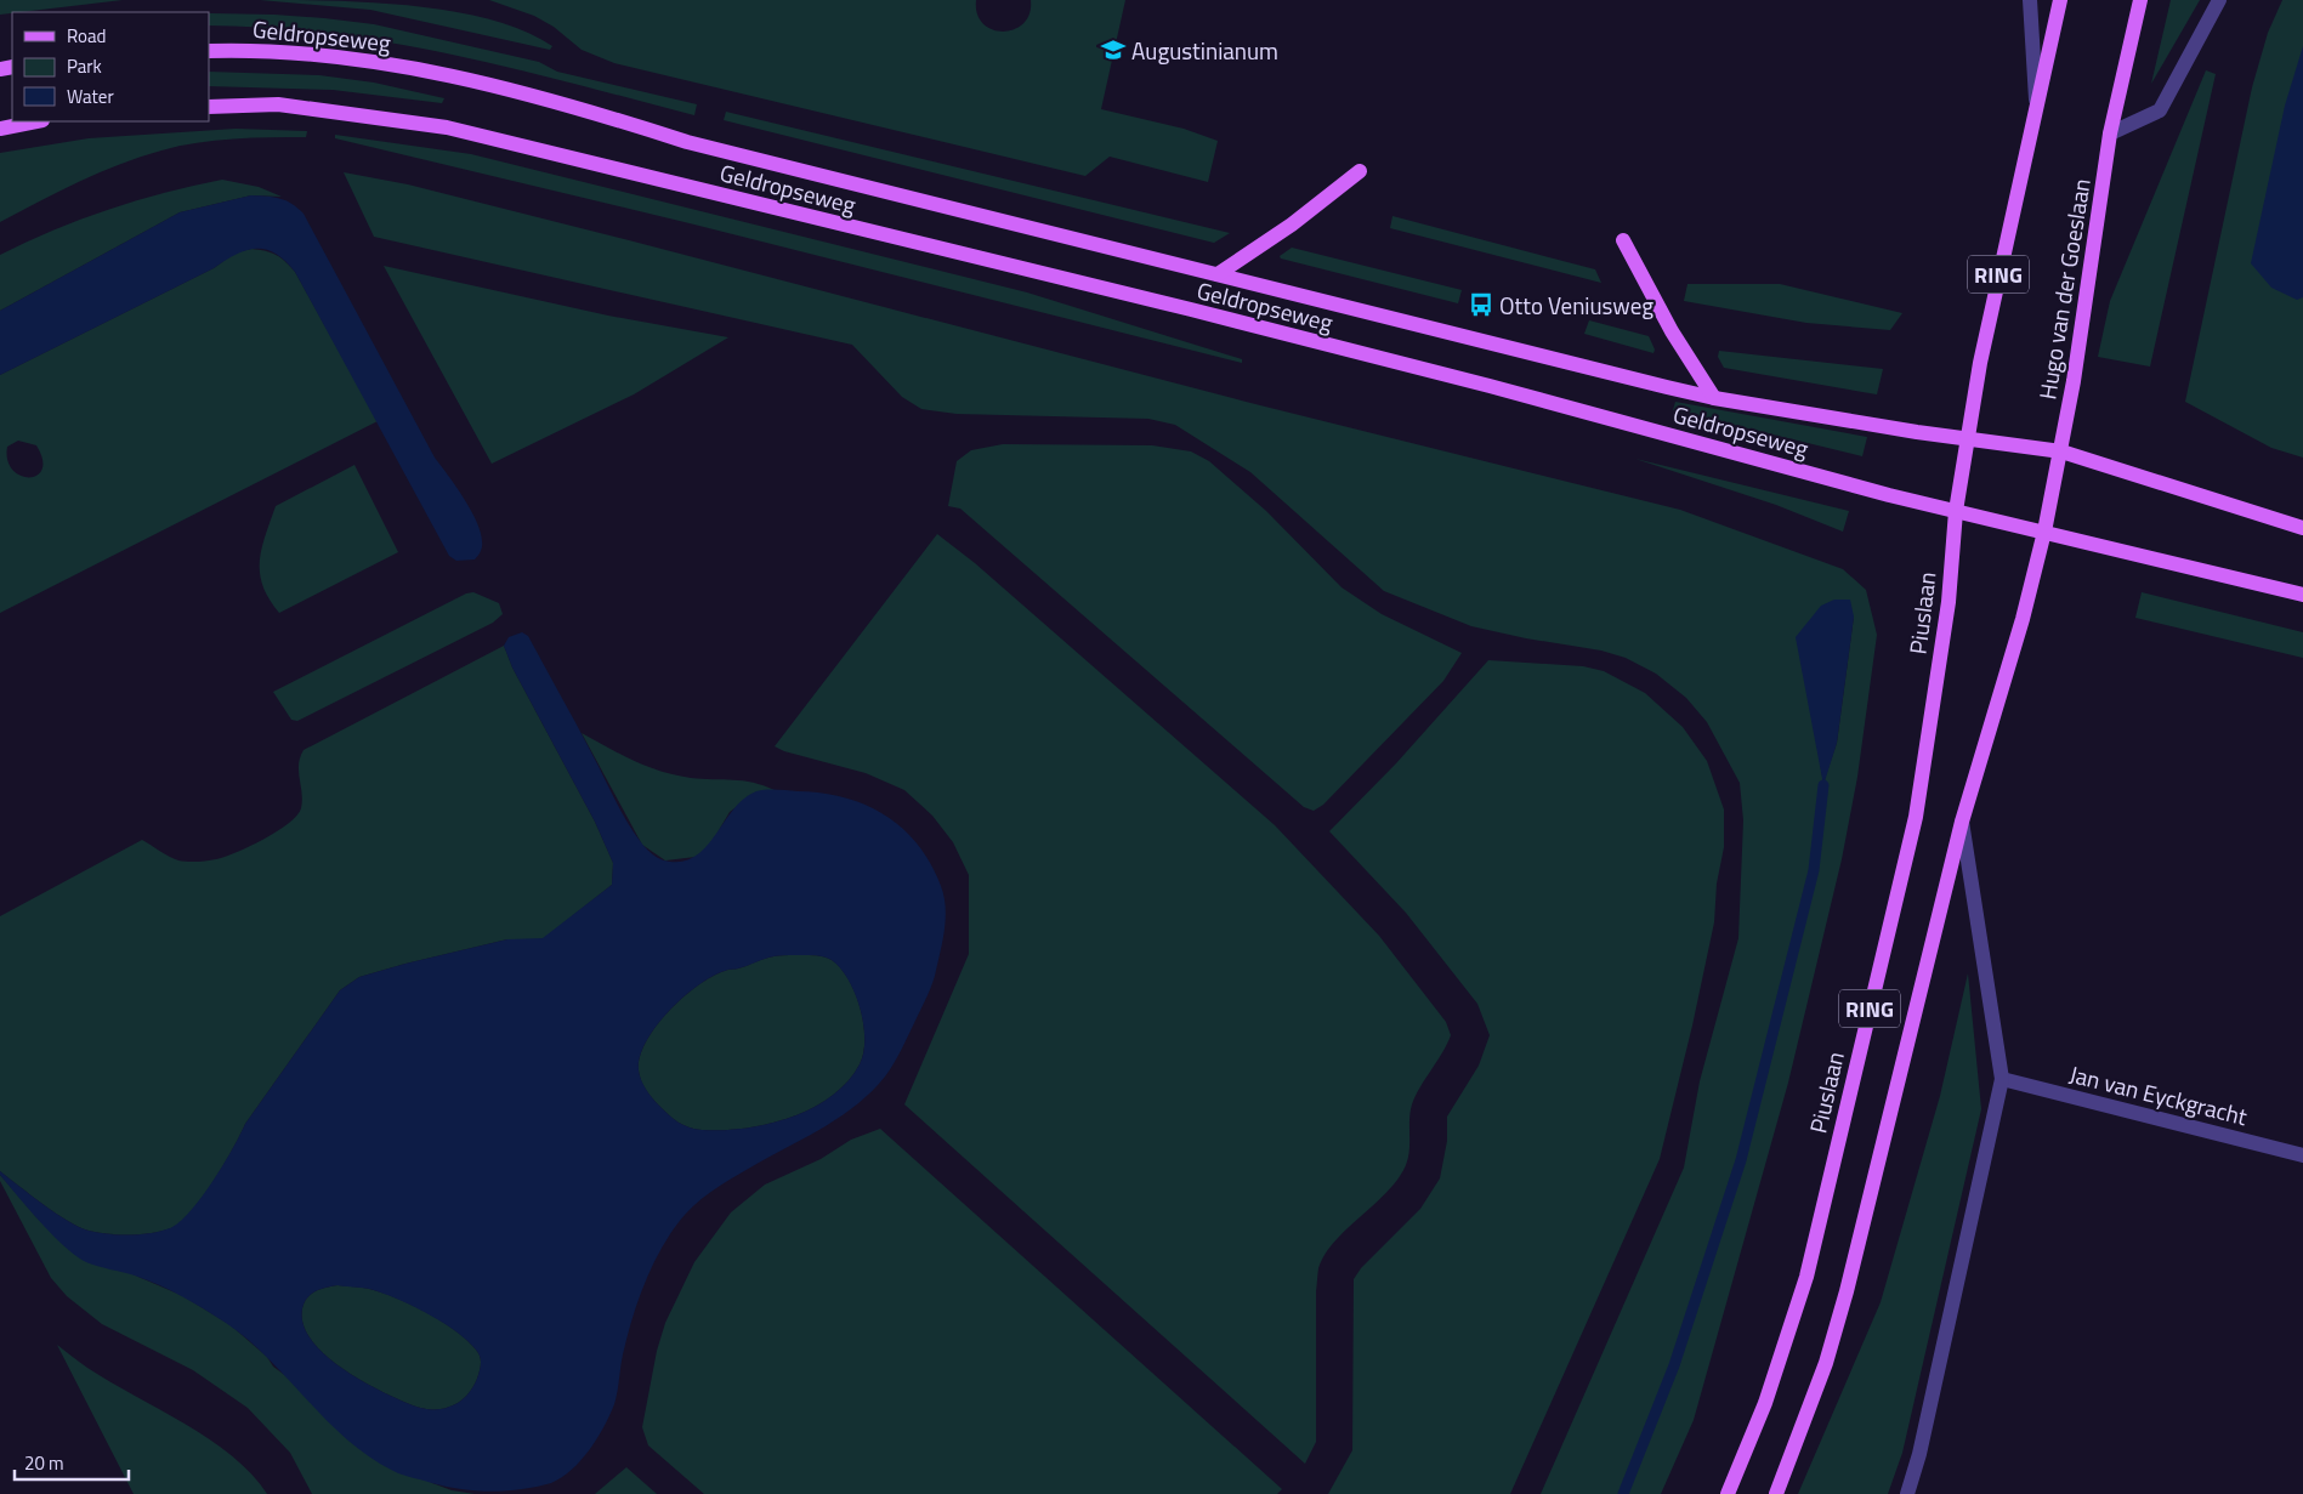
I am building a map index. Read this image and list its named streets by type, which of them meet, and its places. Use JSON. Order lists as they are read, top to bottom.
{
  "streets": {
    "main road": [
      "Geldropseweg",
      "RING",
      "Hugo van der Goeslaan",
      "Piuslaan"
    ],
    "street": ["Jan van Eyckgracht"]
  },
  "crossings": [
    ["Geldropseweg", "RING"],
    ["Geldropseweg", "Hugo van der Goeslaan"],
    ["Geldropseweg", "Piuslaan"],
    ["RING", "Hugo van der Goeslaan"],
    ["RING", "Piuslaan"]
  ],
  "places": {
    "school or university": ["Augustinianum"],
    "bus stop": ["Otto Veniusweg"]
  },
  "legend": ["Road", "Park", "Water"],
  "scale_bar": "20 m"
}
